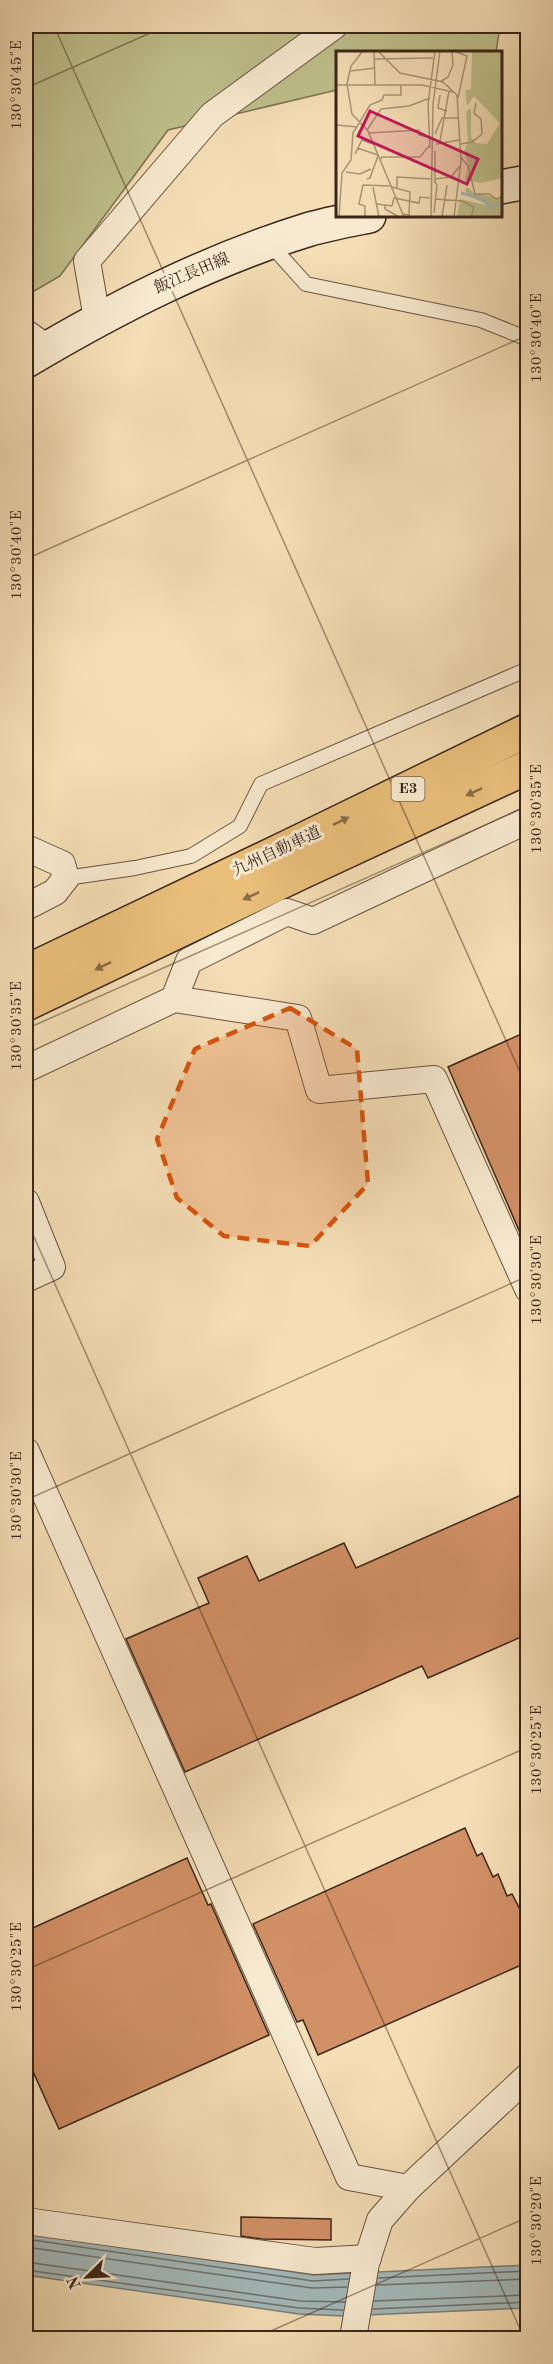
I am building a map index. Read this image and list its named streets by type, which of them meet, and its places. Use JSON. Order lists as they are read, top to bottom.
{
  "streets": {
    "highway": ["E3", "九州自動車道"],
    "main road": ["飯江長田線"]
  },
  "north": "bottom left",
  "coordinates": [
    "130°30'45\"E",
    "130°30'40\"E",
    "130°30'35\"E",
    "130°30'30\"E",
    "130°30'25\"E",
    "130°30'20\"E"
  ]
}
